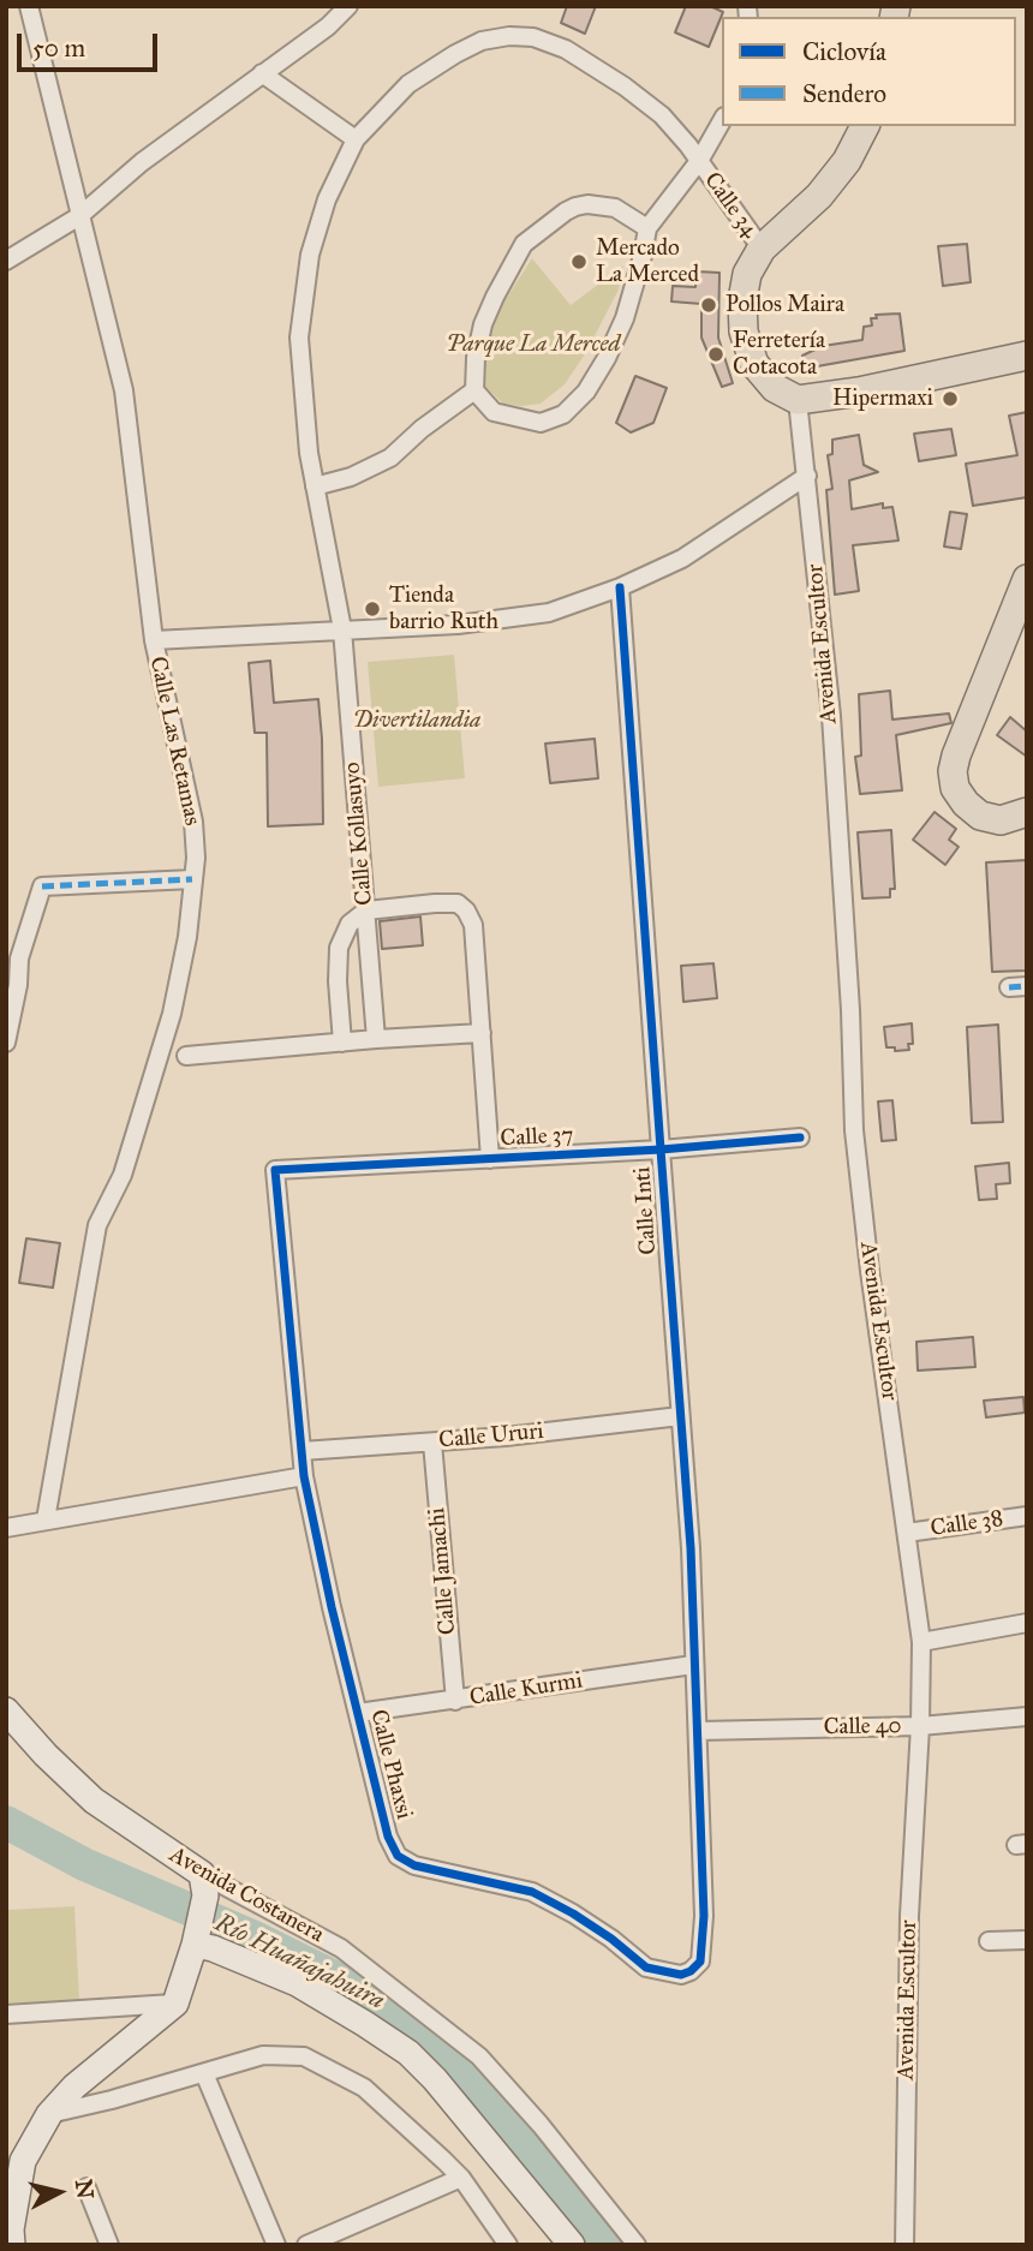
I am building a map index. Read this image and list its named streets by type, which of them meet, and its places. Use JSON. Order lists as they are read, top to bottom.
{
  "streets": {
    "main road": ["Avenida Costanera"],
    "street": [
      "Calle 34",
      "Avenida Escultor",
      "Calle Las Retamas",
      "Calle Kollasuyo",
      "Calle 37",
      "Calle Inti",
      "Calle Ururi",
      "Calle 38",
      "Calle Jamachi",
      "Calle Kurmi",
      "Calle 40",
      "Calle Phaxsi"
    ]
  },
  "crossings": [
    ["Calle 34", "Calle Kollasuyo"],
    ["Avenida Escultor", "Calle 38"],
    ["Avenida Escultor", "Calle 40"],
    ["Calle 37", "Calle Inti"],
    ["Calle 37", "Calle Phaxsi"],
    ["Calle Inti", "Calle Ururi"],
    ["Calle Inti", "Calle Kurmi"],
    ["Calle Inti", "Calle 40"],
    ["Calle Inti", "Calle Phaxsi"],
    ["Calle Ururi", "Calle Jamachi"],
    ["Calle Ururi", "Calle Phaxsi"],
    ["Calle Jamachi", "Calle Kurmi"],
    ["Calle Kurmi", "Calle Phaxsi"],
    ["Calle 40", "Calle Phaxsi"]
  ],
  "water": ["Río Huañajahuira"],
  "parks": ["Parque La Merced", "Divertilandia"],
  "places": [
    "Mercado La Merced",
    "Pollos Maira",
    "Ferretería Cotacota",
    "Hipermaxi",
    "Tienda barrio Ruth"
  ],
  "legend": ["Ciclovía", "Sendero"],
  "scale_bar": "50 m",
  "north": "right"
}
